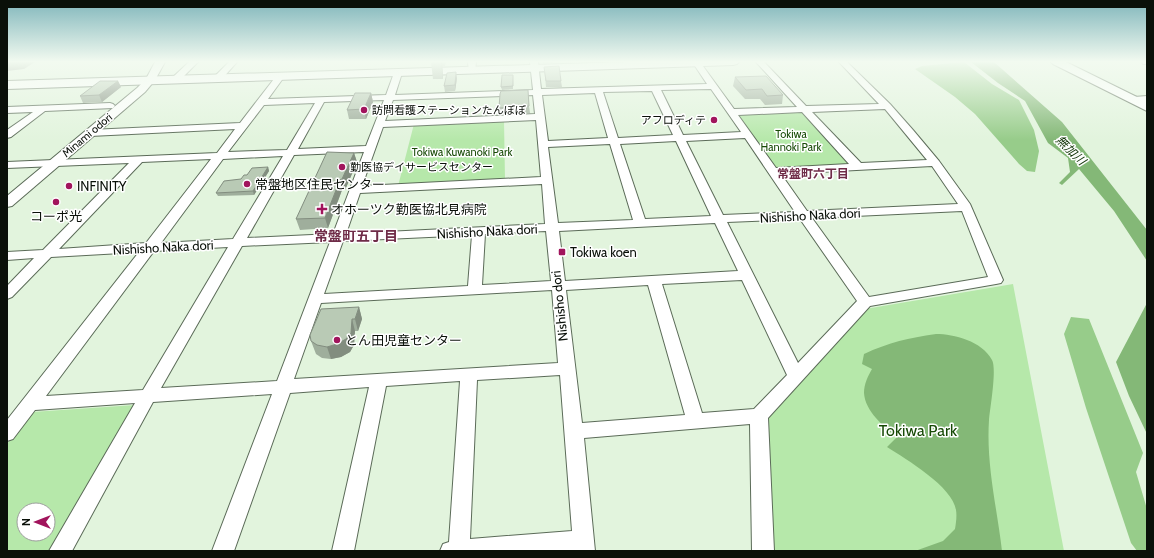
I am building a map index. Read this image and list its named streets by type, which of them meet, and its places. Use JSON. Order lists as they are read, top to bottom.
{
  "streets": {
    "street": ["Minami odori", "Nishisho Naka dori", "Nishisho dori"]
  },
  "crossings": [
    ["Nishisho Naka dori", "Nishisho dori"]
  ],
  "districts": ["常盤町六丁目", "常盤町五丁目"],
  "water": ["無加川"],
  "parks": ["Tokiwa Hannoki Park", "Tokiwa Kuwanoki Park", "Tokiwa Park"],
  "places": {
    "other": [
      "訪問看護ステーションたんぽぽ",
      "アフロディテ",
      "勤医協デイサービスセンター",
      "常盤地区住民センター",
      "INFINITY",
      "コーポ光",
      "とん田児童センター"
    ],
    "health": ["オホーツク勤医協北見病院"],
    "transit": ["Tokiwa koen"]
  },
  "north": "left"
}
